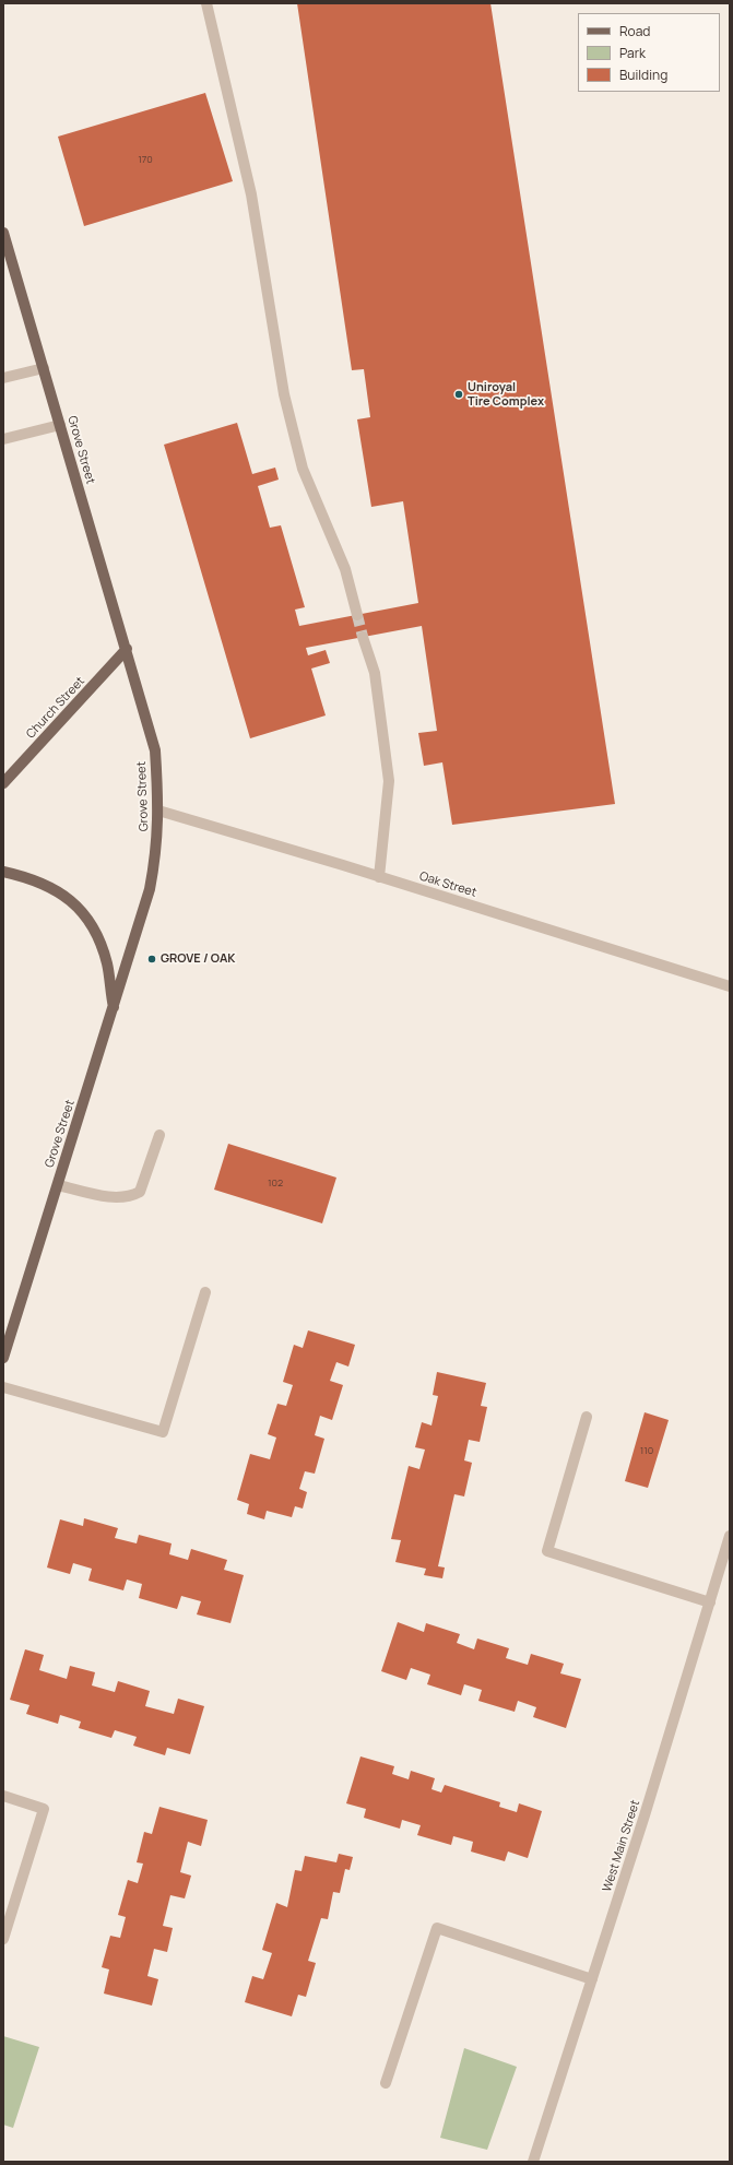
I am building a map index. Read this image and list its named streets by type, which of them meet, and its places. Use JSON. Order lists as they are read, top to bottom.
{
  "streets": {
    "main road": ["Grove Street", "Church Street"],
    "street": ["Oak Street", "West Main Street"]
  },
  "crossings": [
    ["Grove Street", "Church Street"],
    ["Grove Street", "Oak Street"]
  ],
  "places": ["Uniroyal Tire Complex", "GROVE / OAK"],
  "house_numbers": ["170", "102", "110"],
  "legend": ["Road", "Park", "Building"]
}
